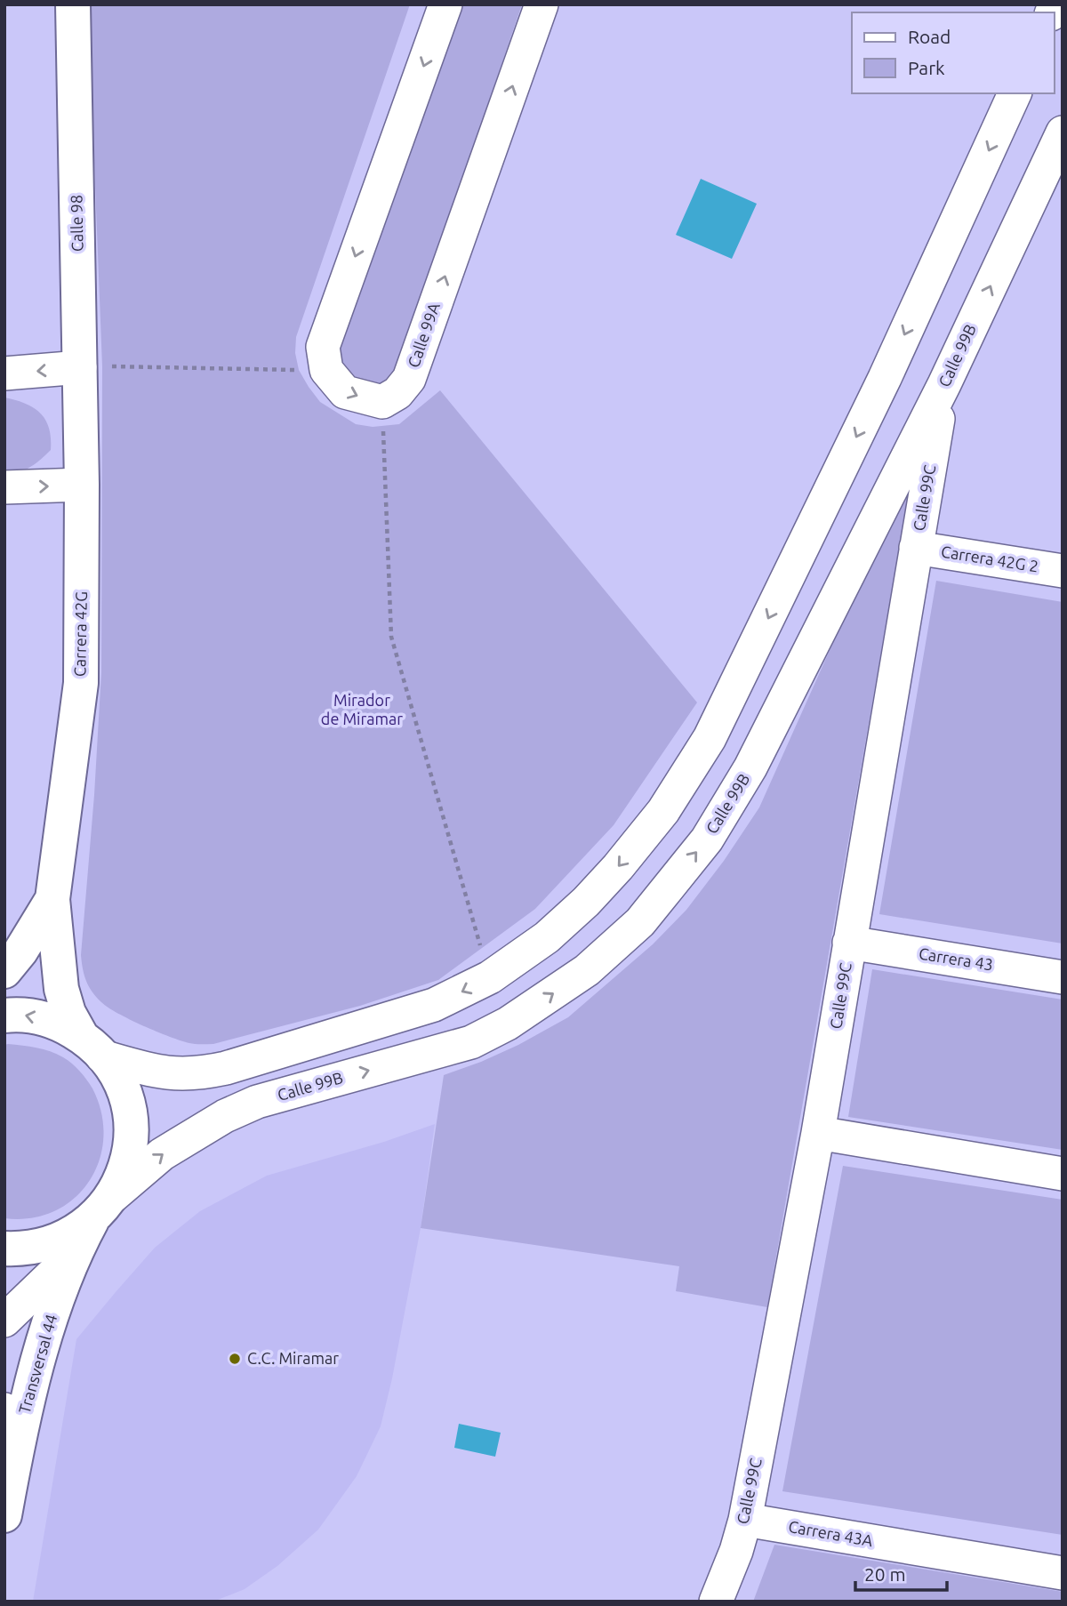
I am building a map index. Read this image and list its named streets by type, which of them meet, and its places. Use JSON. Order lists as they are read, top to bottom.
{
  "streets": {
    "street": [
      "Calle 98",
      "Calle 99A",
      "Calle 99B",
      "Calle 99C",
      "Carrera 42G 2",
      "Carrera 42G",
      "Carrera 43",
      "Transversal 44",
      "Carrera 43A"
    ]
  },
  "crossings": [
    ["Calle 98", "Carrera 42G"],
    ["Calle 99B", "Calle 99C"],
    ["Calle 99B", "Carrera 42G"],
    ["Calle 99B", "Transversal 44"],
    ["Calle 99C", "Carrera 42G 2"],
    ["Calle 99C", "Carrera 43"],
    ["Calle 99C", "Carrera 43A"],
    ["Carrera 42G", "Transversal 44"]
  ],
  "parks": ["Mirador de Miramar"],
  "places": ["C.C. Miramar"],
  "legend": ["Road", "Park"],
  "scale_bar": "20 m"
}
